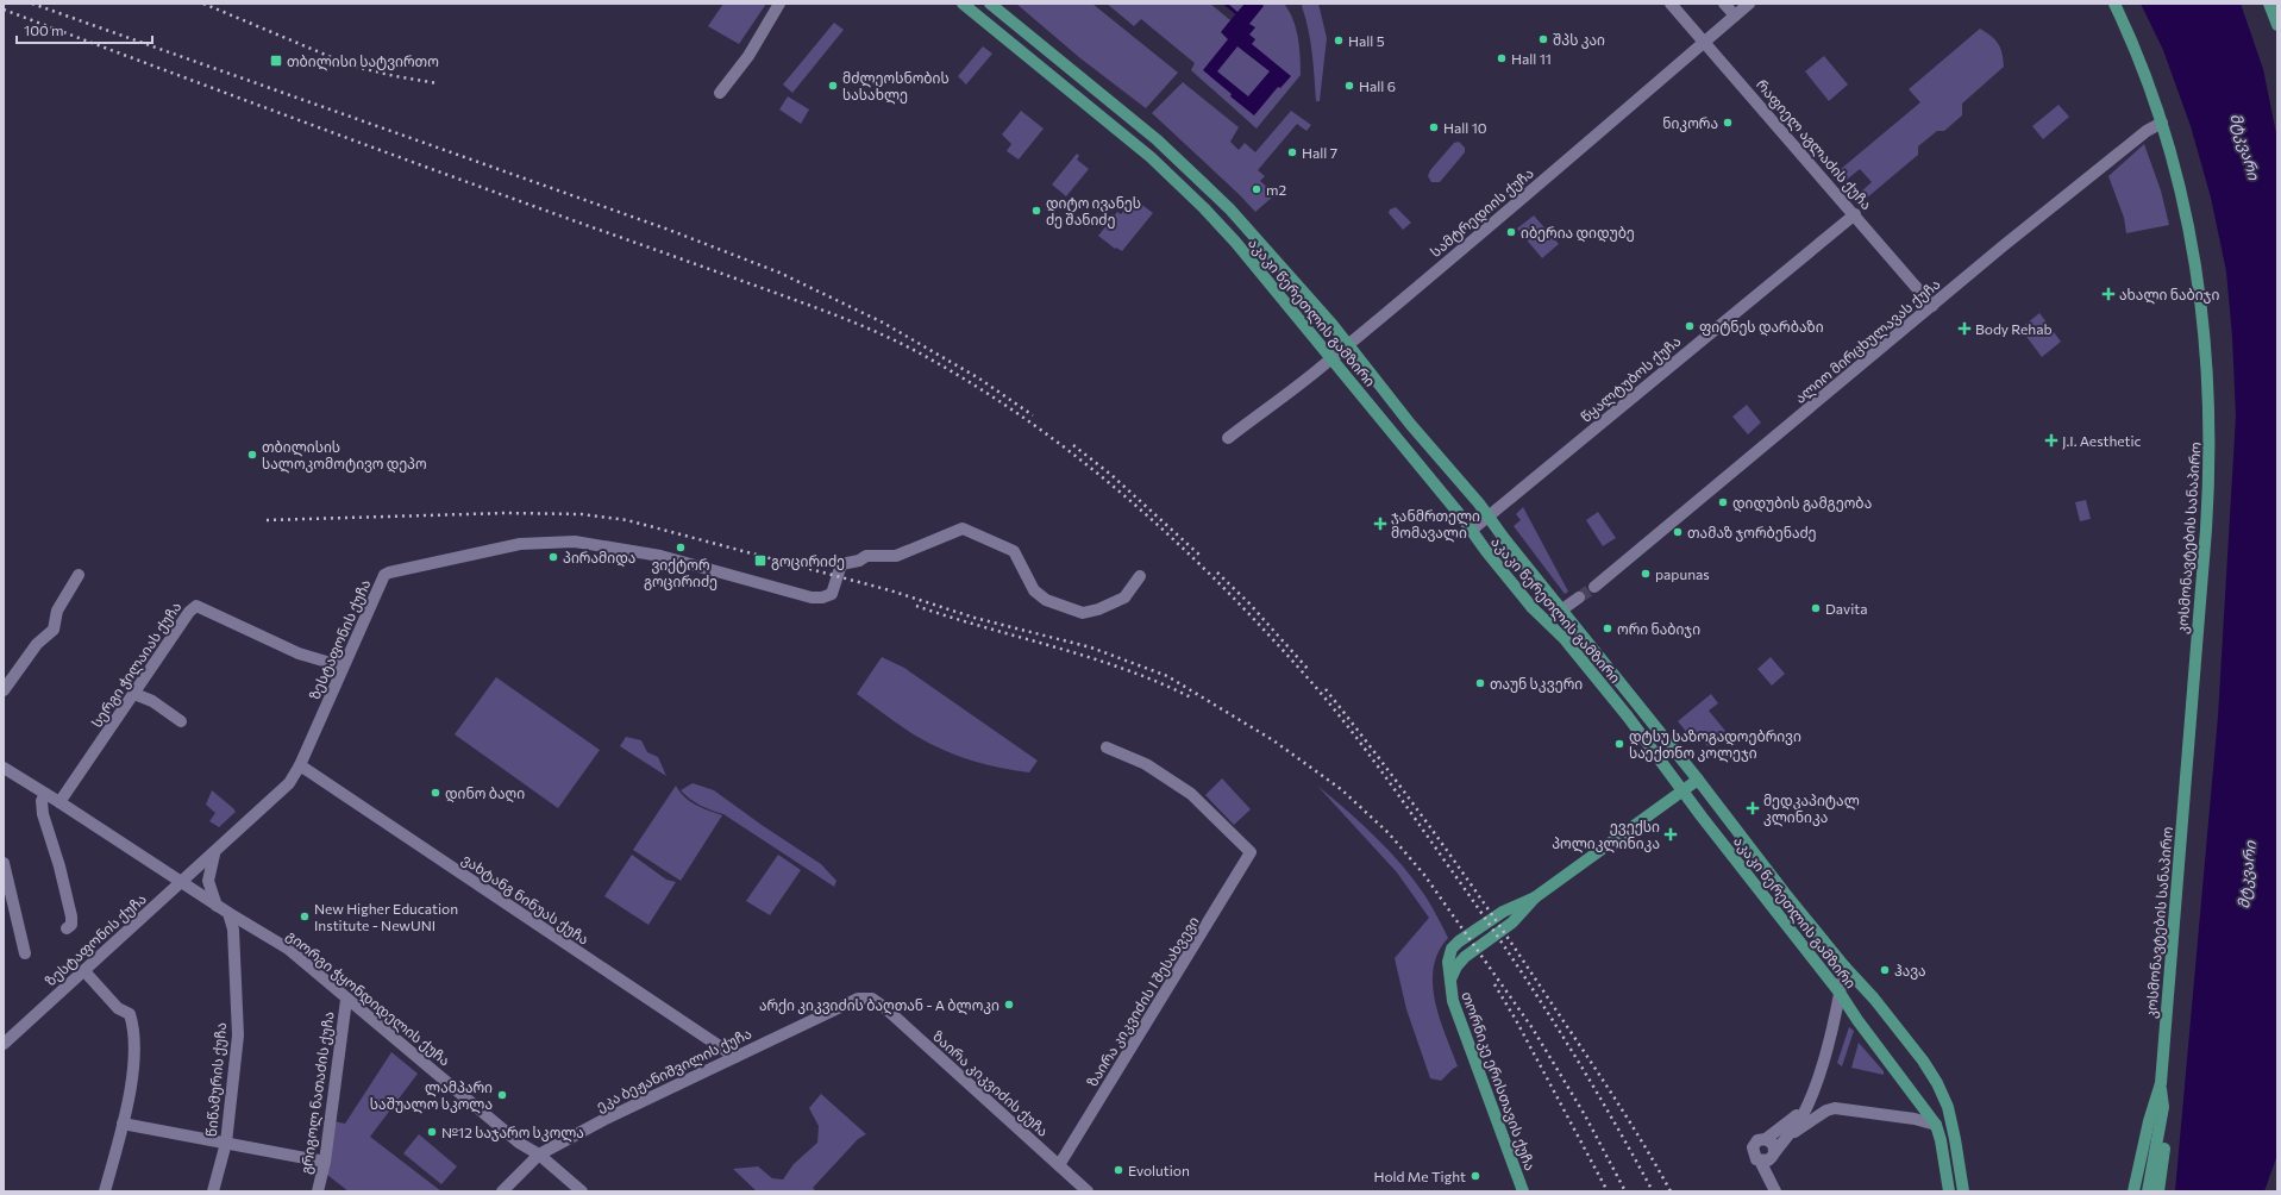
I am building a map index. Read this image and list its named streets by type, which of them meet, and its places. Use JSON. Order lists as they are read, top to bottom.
{
  "streets": {
    "main road": ["აკაკი წერეთლის გამზირი", "კოსმონავტების სანაპირო", "თორნიკე ერისთავის ქუჩა"],
    "street": [
      "რაფიელ აგლაძის ქუჩა",
      "სამტრედიის ქუჩა",
      "ალიო მირცხულავას ქუჩა",
      "წყალტუბოს ქუჩა",
      "ზესტაფონის ქუჩა",
      "სერგი ჭილაიას ქუჩა",
      "ვახტანგ ნინუას ქუჩა",
      "გიორგი ჭყონდიდელის ქუჩა",
      "ზაირა კიკვიძის I შესახვევი",
      "ეკა ბეჟანიშვილის ქუჩა",
      "წიწამურის ქუჩა",
      "ზაირა კიკვიძის ქუჩა",
      "გრიგოლ ნათაძის ქუჩა"
    ]
  },
  "crossings": [
    ["რაფიელ აგლაძის ქუჩა", "სამტრედიის ქუჩა"],
    ["რაფიელ აგლაძის ქუჩა", "ალიო მირცხულავას ქუჩა"],
    ["რაფიელ აგლაძის ქუჩა", "წყალტუბოს ქუჩა"],
    ["სამტრედიის ქუჩა", "აკაკი წერეთლის გამზირი"],
    ["აკაკი წერეთლის გამზირი", "წყალტუბოს ქუჩა"],
    ["აკაკი წერეთლის გამზირი", "თორნიკე ერისთავის ქუჩა"],
    ["ალიო მირცხულავას ქუჩა", "კოსმონავტების სანაპირო"],
    ["ზესტაფონის ქუჩა", "სერგი ჭილაიას ქუჩა"],
    ["ზესტაფონის ქუჩა", "ვახტანგ ნინუას ქუჩა"],
    ["ზესტაფონის ქუჩა", "გიორგი ჭყონდიდელის ქუჩა"],
    ["სერგი ჭილაიას ქუჩა", "გიორგი ჭყონდიდელის ქუჩა"],
    ["ვახტანგ ნინუას ქუჩა", "ეკა ბეჟანიშვილის ქუჩა"],
    ["გიორგი ჭყონდიდელის ქუჩა", "ეკა ბეჟანიშვილის ქუჩა"],
    ["გიორგი ჭყონდიდელის ქუჩა", "წიწამურის ქუჩა"],
    ["გიორგი ჭყონდიდელის ქუჩა", "გრიგოლ ნათაძის ქუჩა"],
    ["ზაირა კიკვიძის I შესახვევი", "ზაირა კიკვიძის ქუჩა"],
    ["ეკა ბეჟანიშვილის ქუჩა", "ზაირა კიკვიძის ქუჩა"]
  ],
  "water": ["მტკვარი"],
  "places": {
    "other": [
      "შპს კაი",
      "Hall 5",
      "Hall 11",
      "მძლეოსნობის სასახლე",
      "Hall 6",
      "ნიკორა",
      "Hall 10",
      "Hall 7",
      "m2",
      "დიტო ივანეს ძე შანიძე",
      "იბერია დიდუბე",
      "ფიტნეს დარბაზი",
      "თბილისის სალოკომოტივო დეპო",
      "დიდუბის გამგეობა",
      "თამაზ ჯორბენაძე",
      "ვიქტორ გოცირიძე",
      "პირამიდა",
      "papunas",
      "Davita",
      "ორი ნაბიჯი",
      "თაუნ სკვერი",
      "დტსუ საზოგადოებრივი საექთნო კოლეჯი",
      "დინო ბაღი",
      "New Higher Education Institute - NewUNI",
      "ჰავა",
      "არქი კიკვიძის ბაღთან - A ბლოკი",
      "ლამპარი საშუალო სკოლა",
      "№12 საჯარო სკოლა",
      "Evolution",
      "Hold Me Tight"
    ],
    "transit": ["თბილისი სატვირთო", "გოცირიძე"],
    "health": [
      "ახალი ნაბიჯი",
      "Body Rehab",
      "J.I. Aesthetic",
      "ჯანმრთელი მომავალი",
      "მედკაპიტალ კლინიკა",
      "ევექსი პოლიკლინიკა"
    ]
  },
  "scale_bar": "100 m"
}
